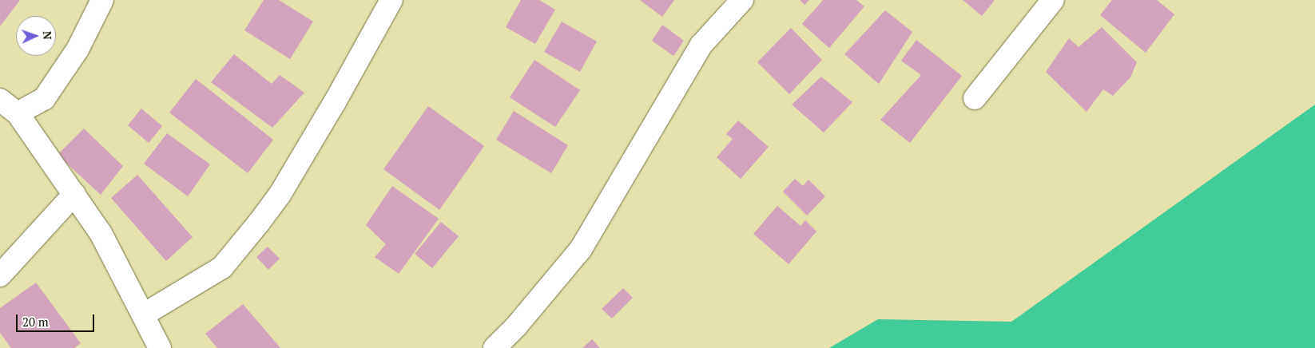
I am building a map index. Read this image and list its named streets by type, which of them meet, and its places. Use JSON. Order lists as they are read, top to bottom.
{
  "scale_bar": "20 m",
  "north": "right"
}
